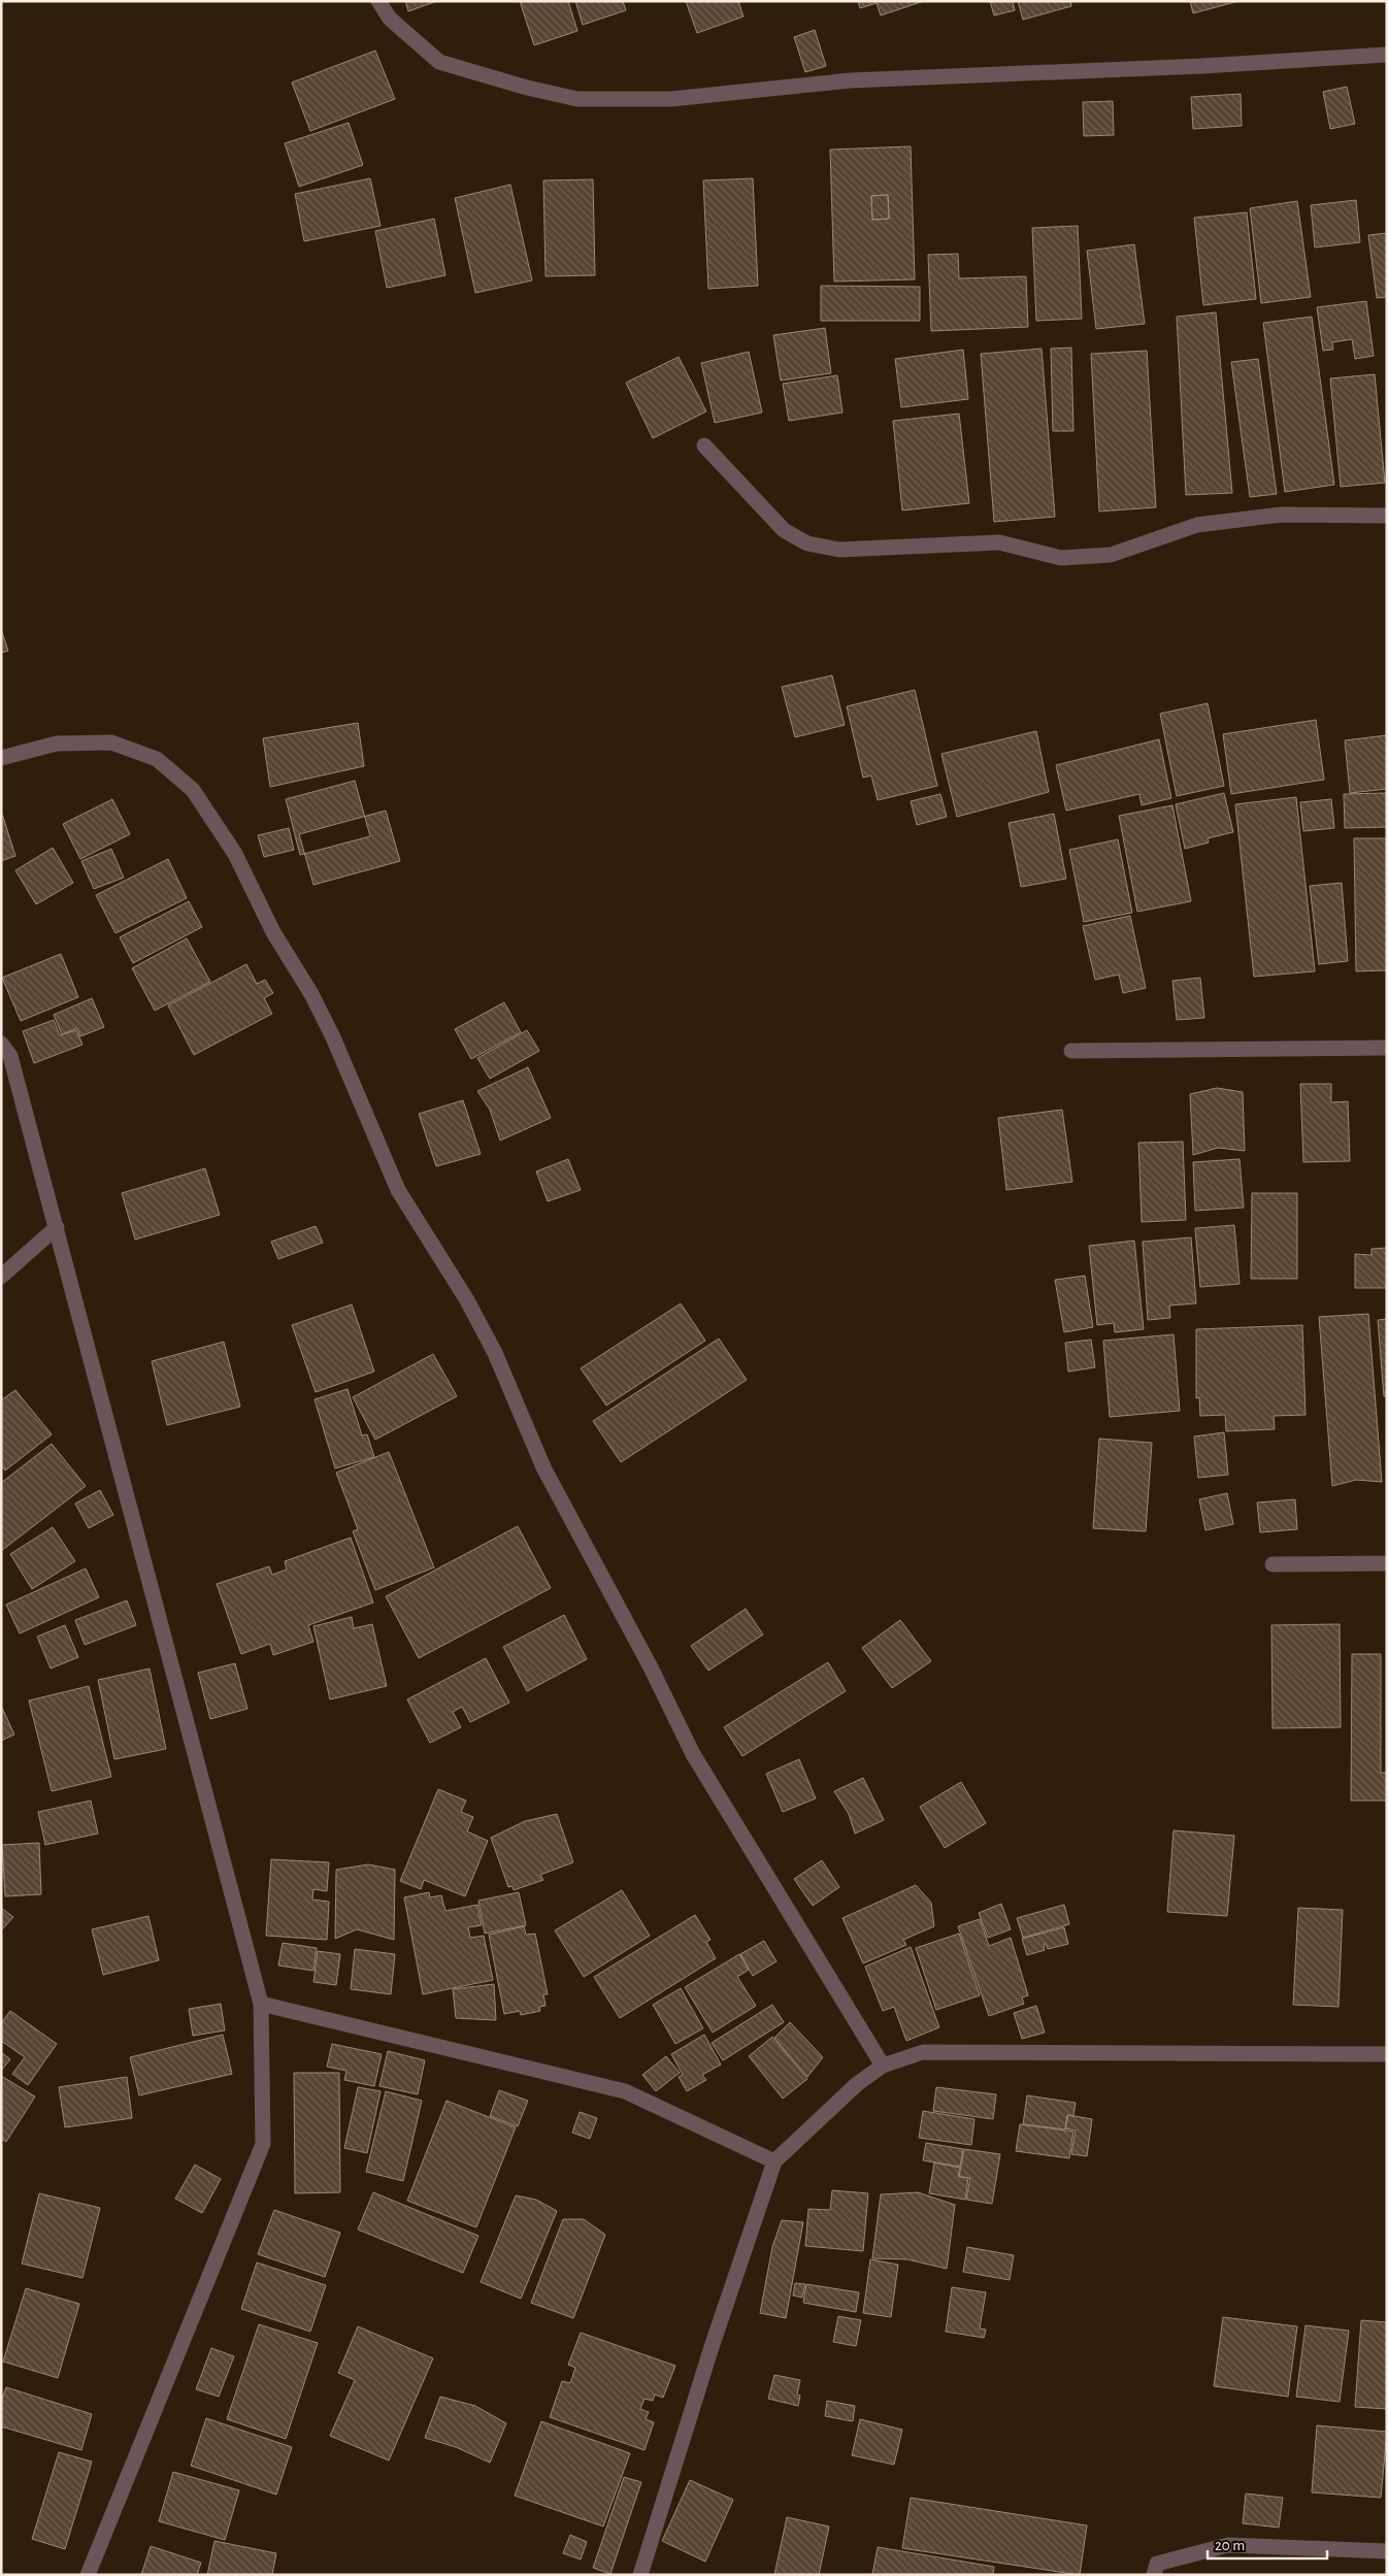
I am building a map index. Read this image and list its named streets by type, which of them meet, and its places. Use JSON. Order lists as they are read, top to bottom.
{
  "scale_bar": "20 m"
}
